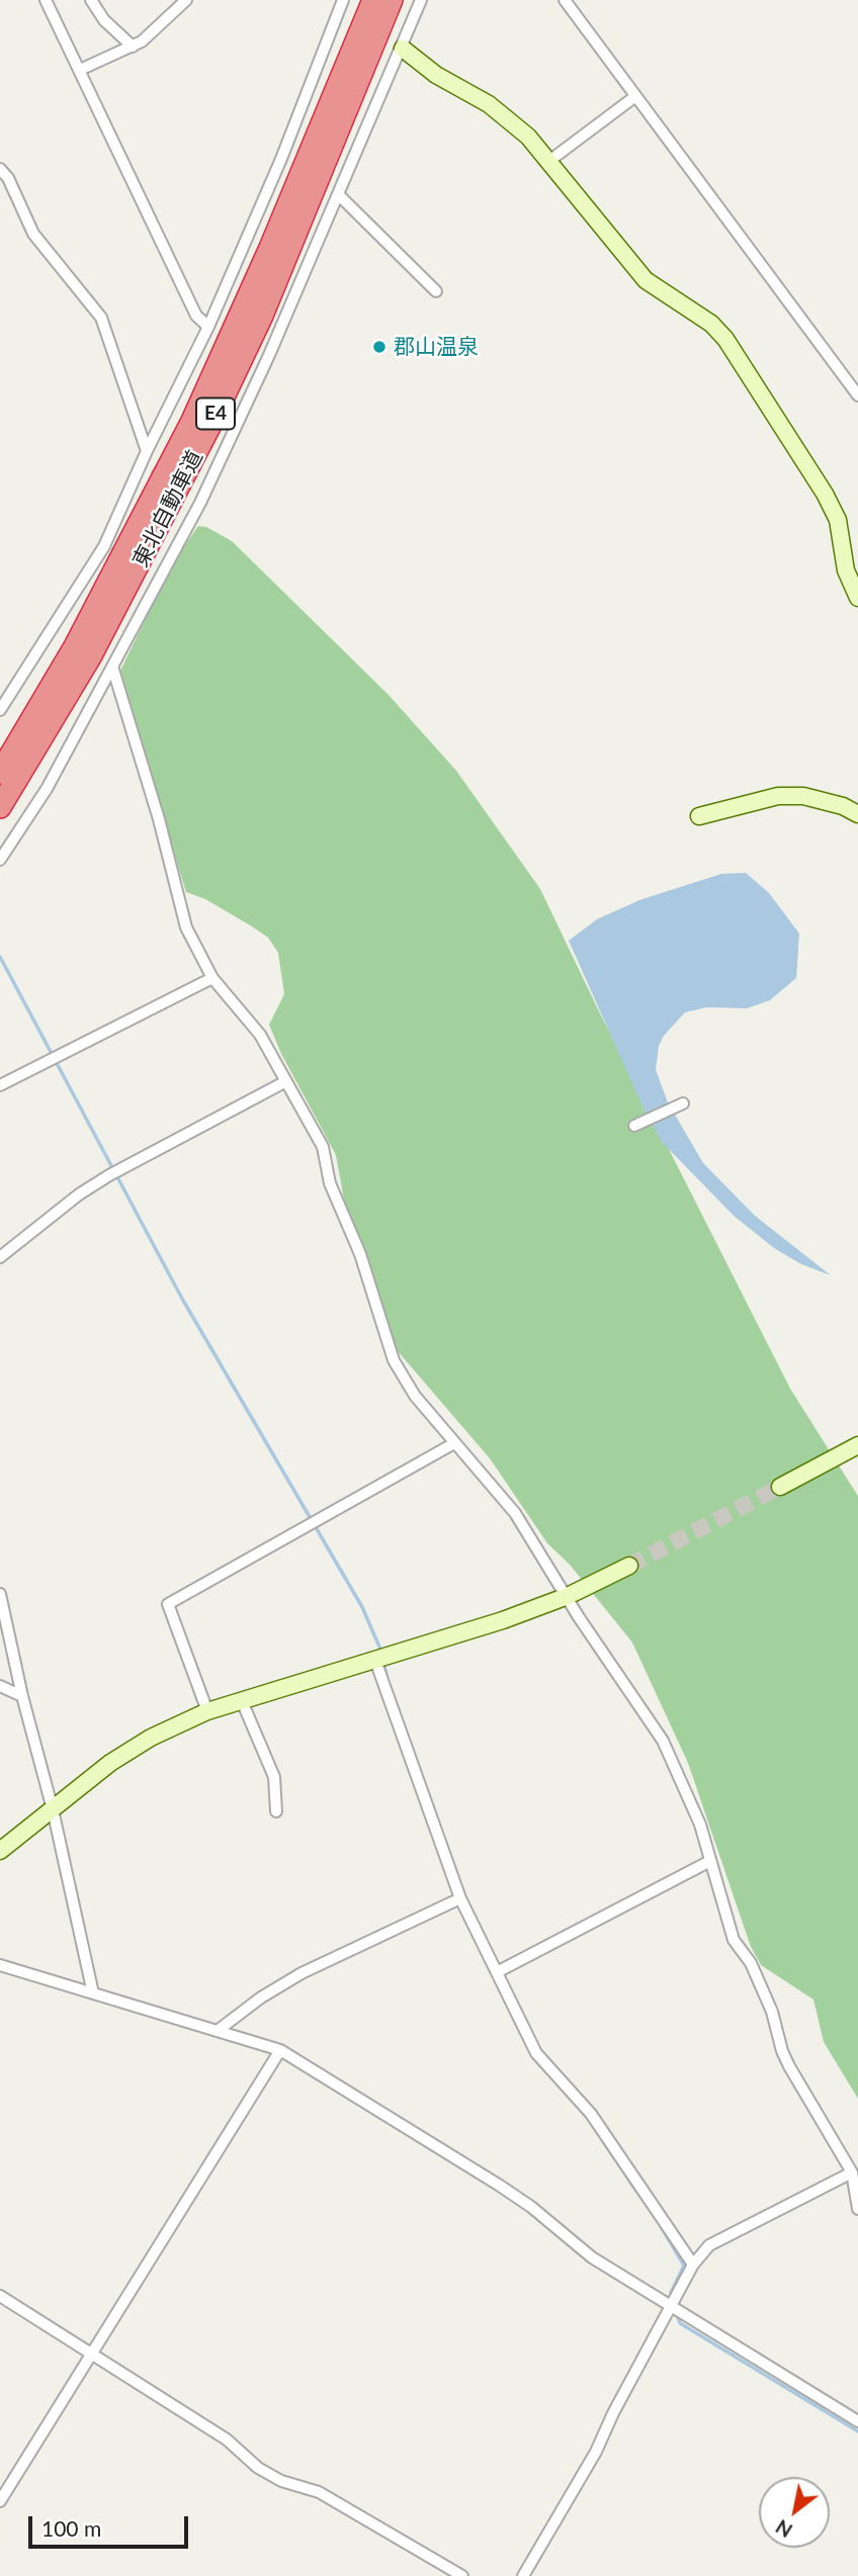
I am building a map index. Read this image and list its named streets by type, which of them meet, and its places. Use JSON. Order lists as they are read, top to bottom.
{
  "streets": {
    "highway": ["E4", "東北自動車道"]
  },
  "places": ["郡山温泉"],
  "scale_bar": "100 m",
  "north": "bottom left"
}
